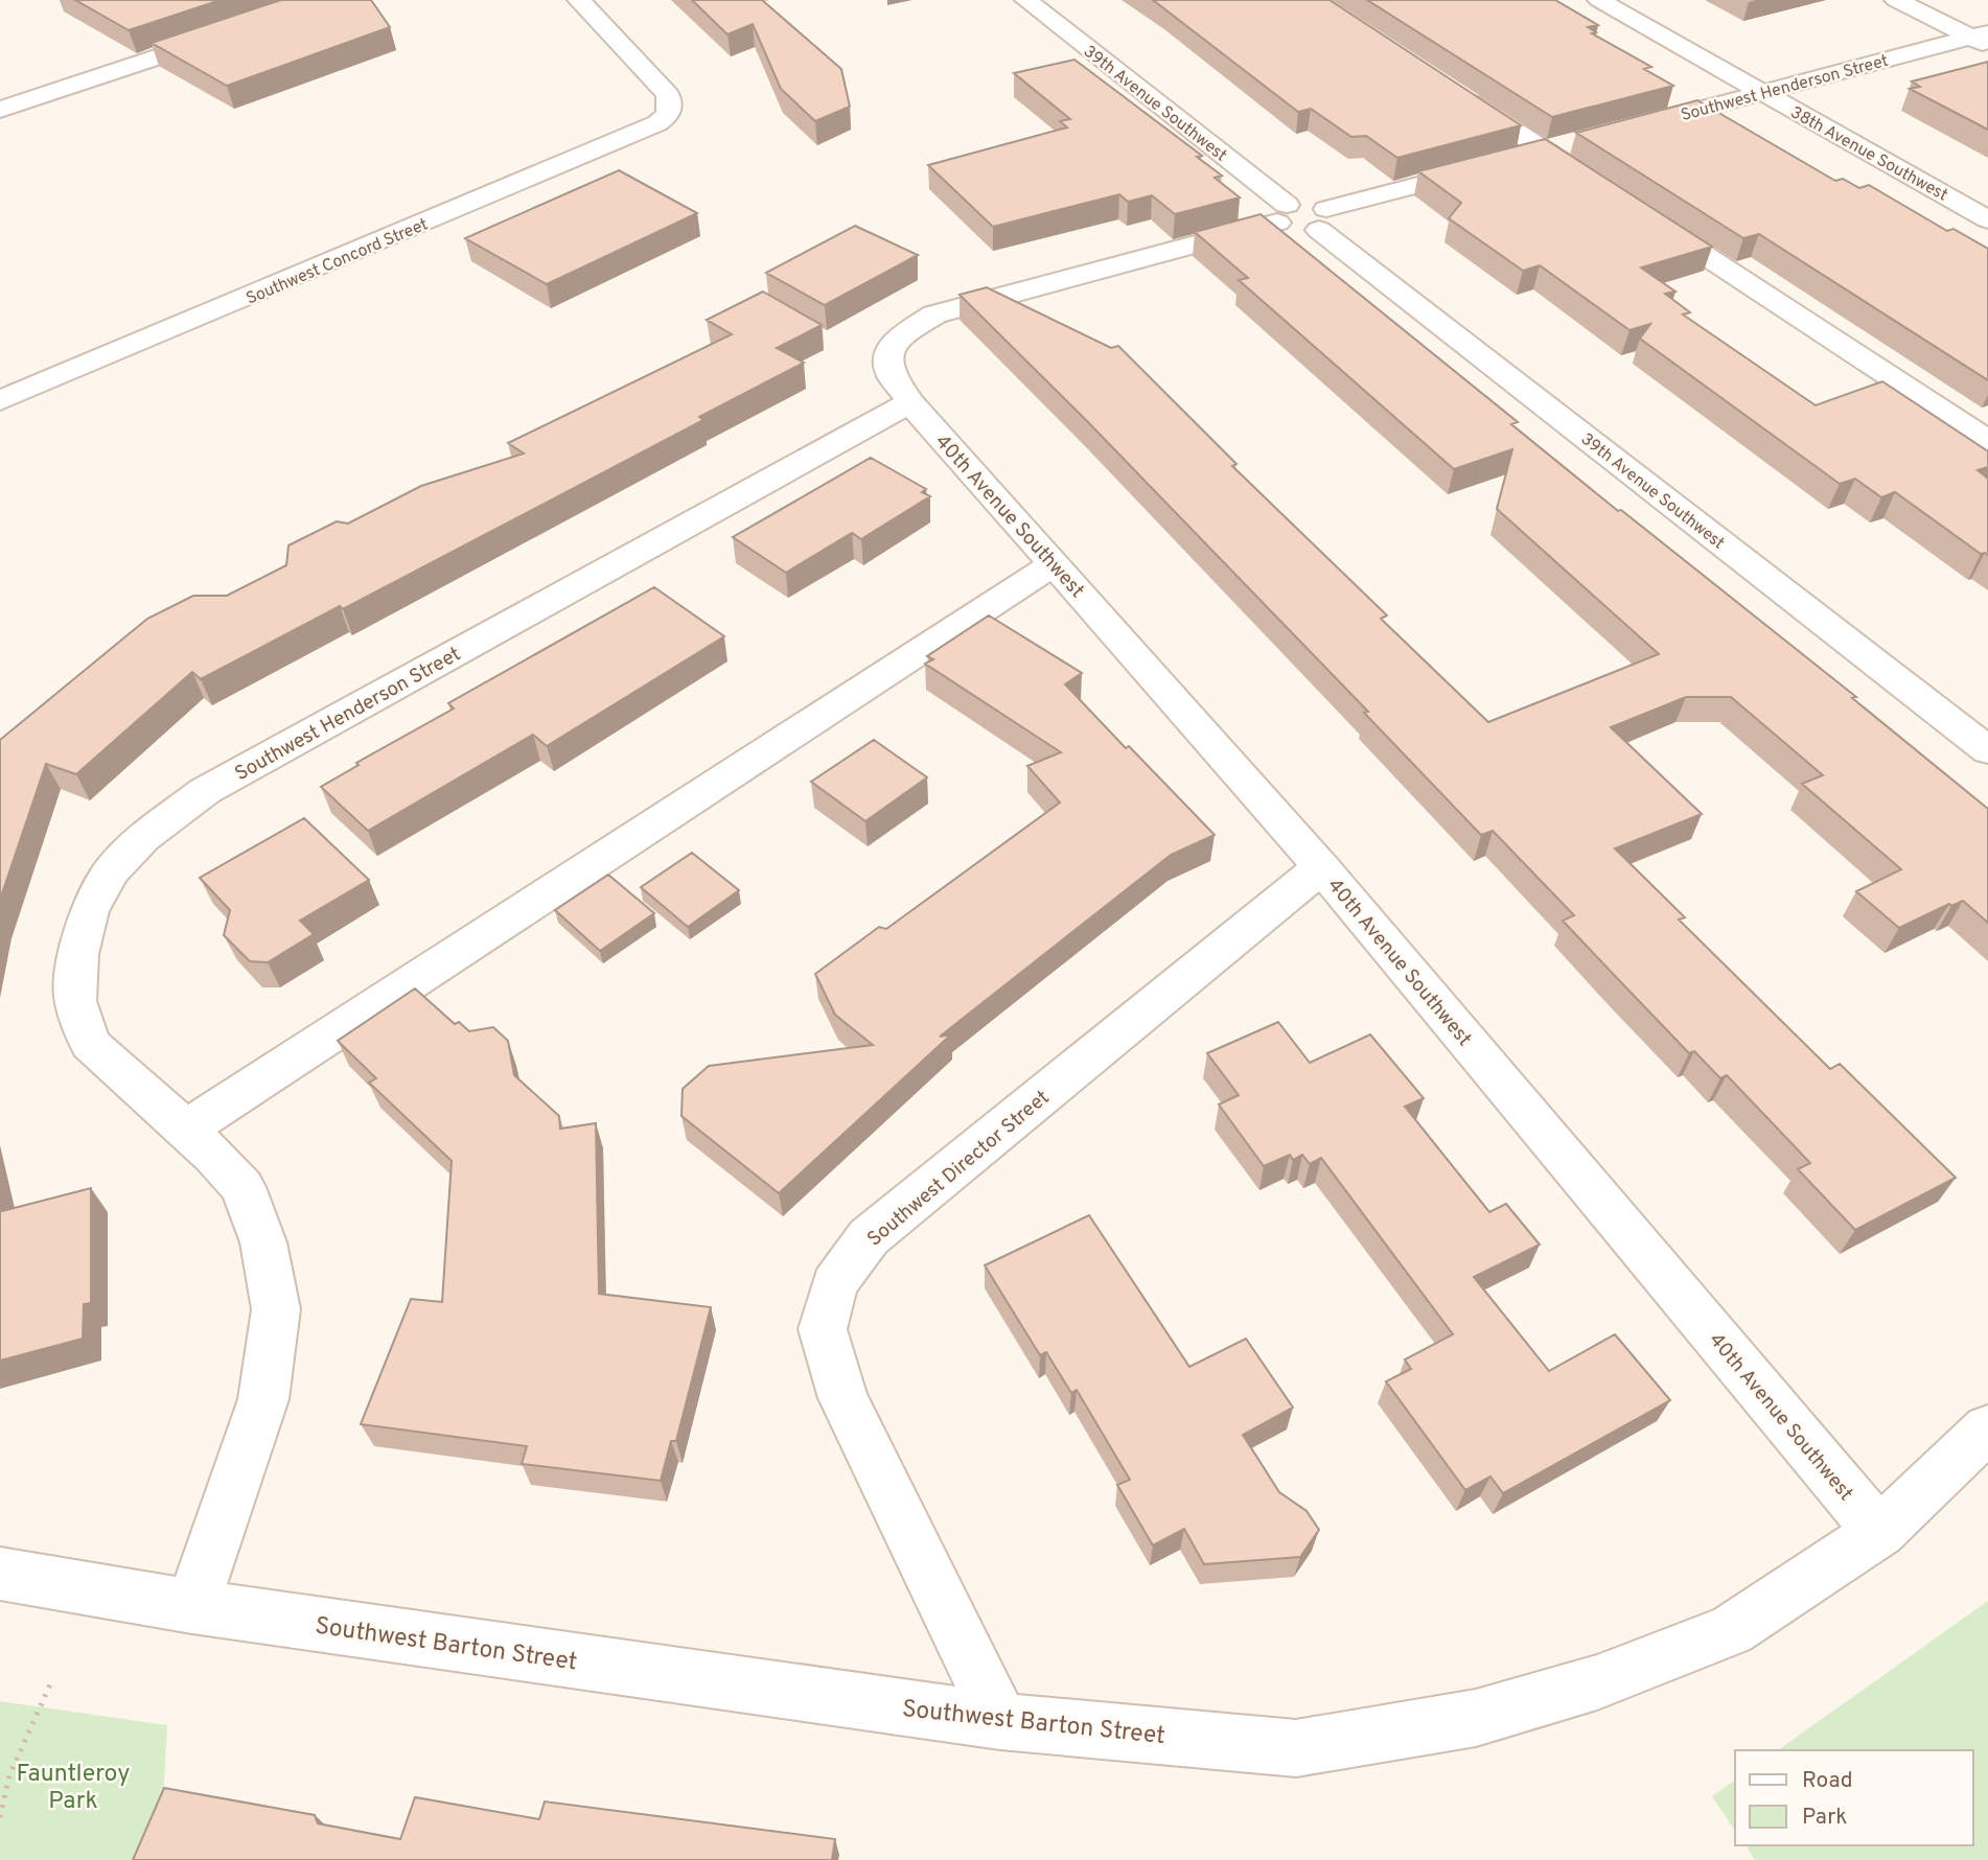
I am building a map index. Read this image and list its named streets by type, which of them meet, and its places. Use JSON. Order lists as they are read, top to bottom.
{
  "streets": {
    "street": [
      "Southwest Henderson Street",
      "39th Avenue Southwest",
      "38th Avenue Southwest",
      "Southwest Concord Street",
      "40th Avenue Southwest",
      "Southwest Director Street",
      "Southwest Barton Street"
    ]
  },
  "crossings": [
    ["Southwest Henderson Street", "38th Avenue Southwest"],
    ["Southwest Henderson Street", "40th Avenue Southwest"],
    ["Southwest Henderson Street", "Southwest Barton Street"],
    ["40th Avenue Southwest", "Southwest Director Street"],
    ["40th Avenue Southwest", "Southwest Barton Street"],
    ["Southwest Director Street", "Southwest Barton Street"]
  ],
  "parks": ["Fauntleroy Park"],
  "legend": ["Road", "Park"]
}
